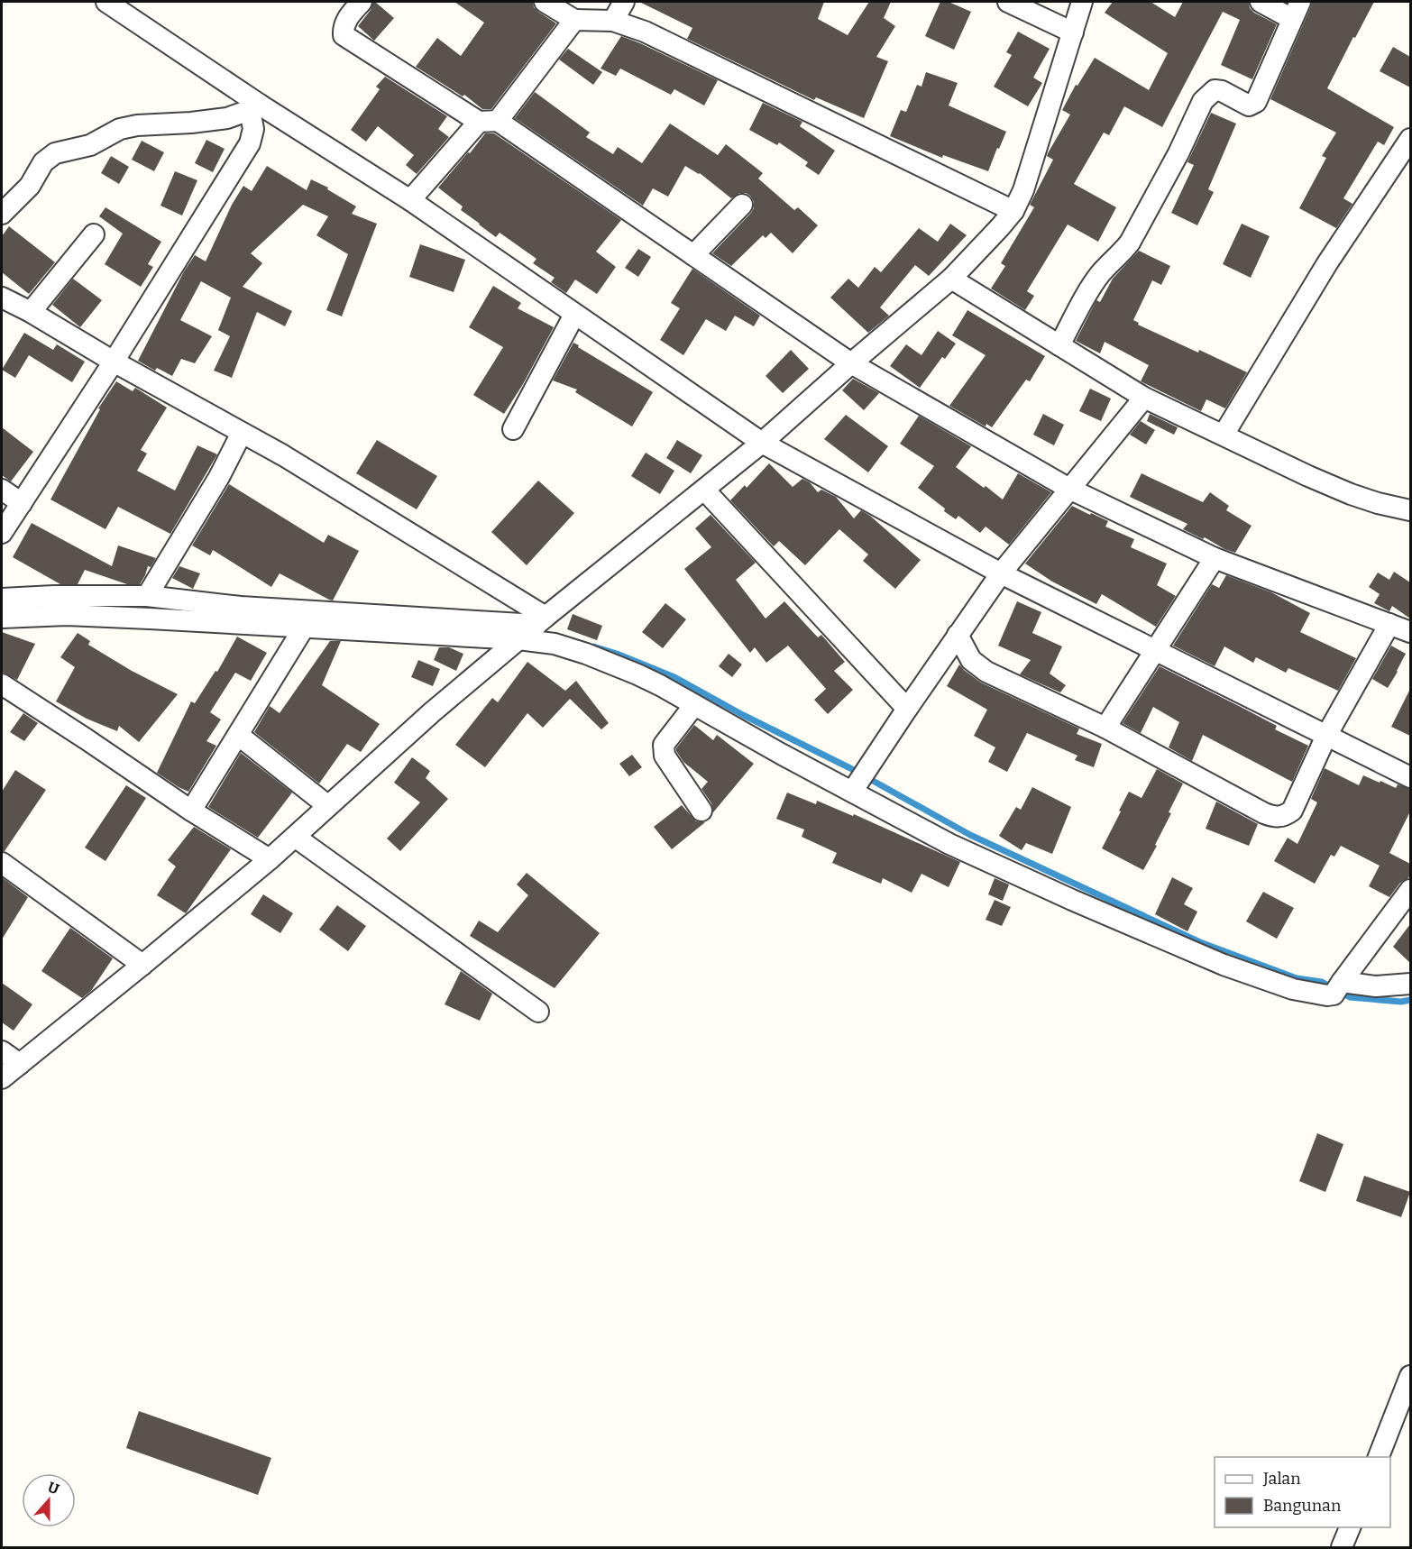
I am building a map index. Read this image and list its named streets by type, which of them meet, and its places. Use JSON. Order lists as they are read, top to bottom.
{
  "legend": ["Jalan", "Bangunan"],
  "north": "top"
}
